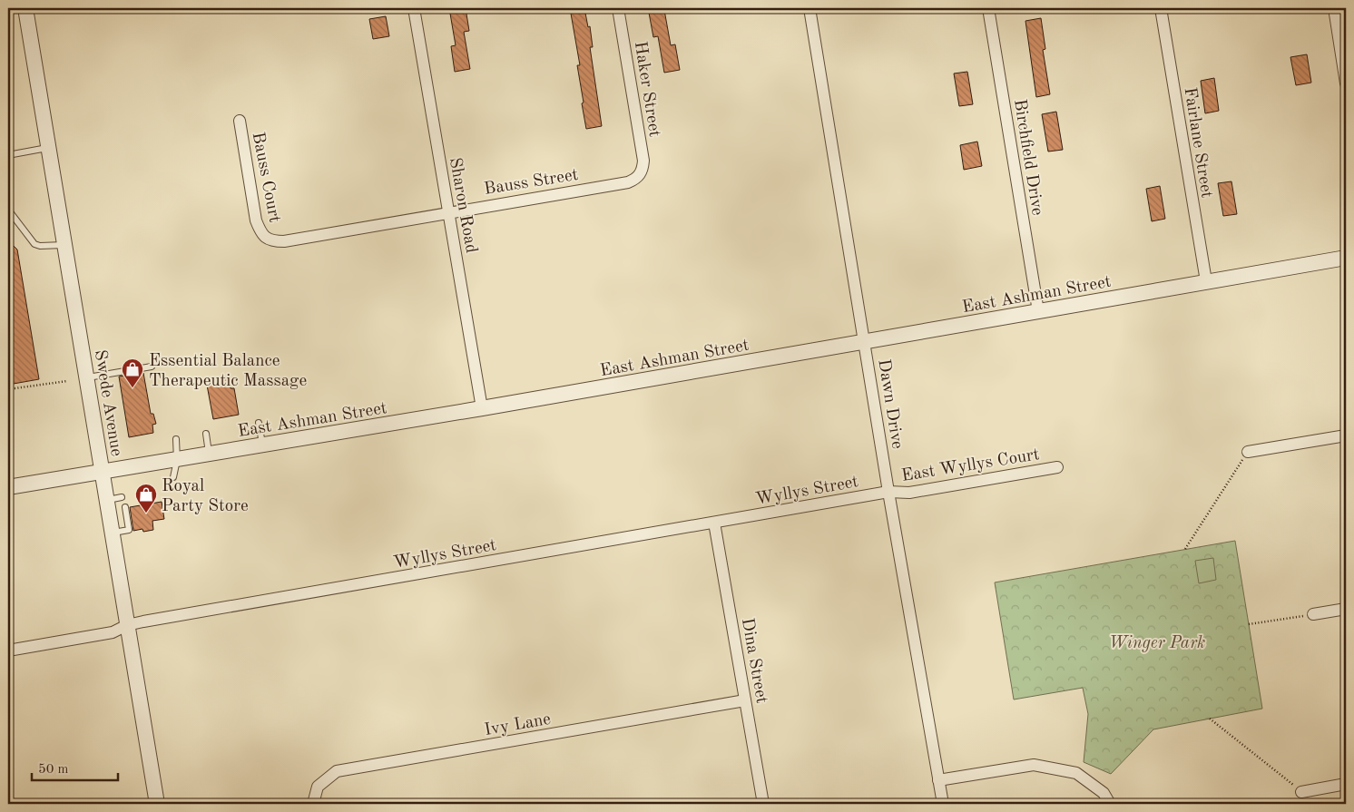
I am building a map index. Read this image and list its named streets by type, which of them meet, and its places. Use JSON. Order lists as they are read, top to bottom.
{
  "streets": {
    "street": [
      "Haker Street",
      "Fairlane Street",
      "Birchfield Drive",
      "Bauss Court",
      "Bauss Street",
      "Sharon Road",
      "East Ashman Street",
      "Swede Avenue",
      "Dawn Drive",
      "East Wyllys Court",
      "Wyllys Street",
      "Dina Street",
      "Ivy Lane"
    ]
  },
  "crossings": [
    ["Haker Street", "Bauss Street"],
    ["Fairlane Street", "East Ashman Street"],
    ["Birchfield Drive", "East Ashman Street"],
    ["Bauss Court", "Bauss Street"],
    ["Bauss Street", "Sharon Road"],
    ["Sharon Road", "East Ashman Street"],
    ["East Ashman Street", "Swede Avenue"],
    ["East Ashman Street", "Dawn Drive"],
    ["Swede Avenue", "Wyllys Street"],
    ["Dawn Drive", "East Wyllys Court"],
    ["Dawn Drive", "Wyllys Street"],
    ["East Wyllys Court", "Wyllys Street"],
    ["Wyllys Street", "Dina Street"],
    ["Dina Street", "Ivy Lane"]
  ],
  "parks": ["Winger Park"],
  "places": {
    "shop": ["Essential Balance Therapeutic Massage", "Royal Party Store"]
  },
  "scale_bar": "50 m"
}
